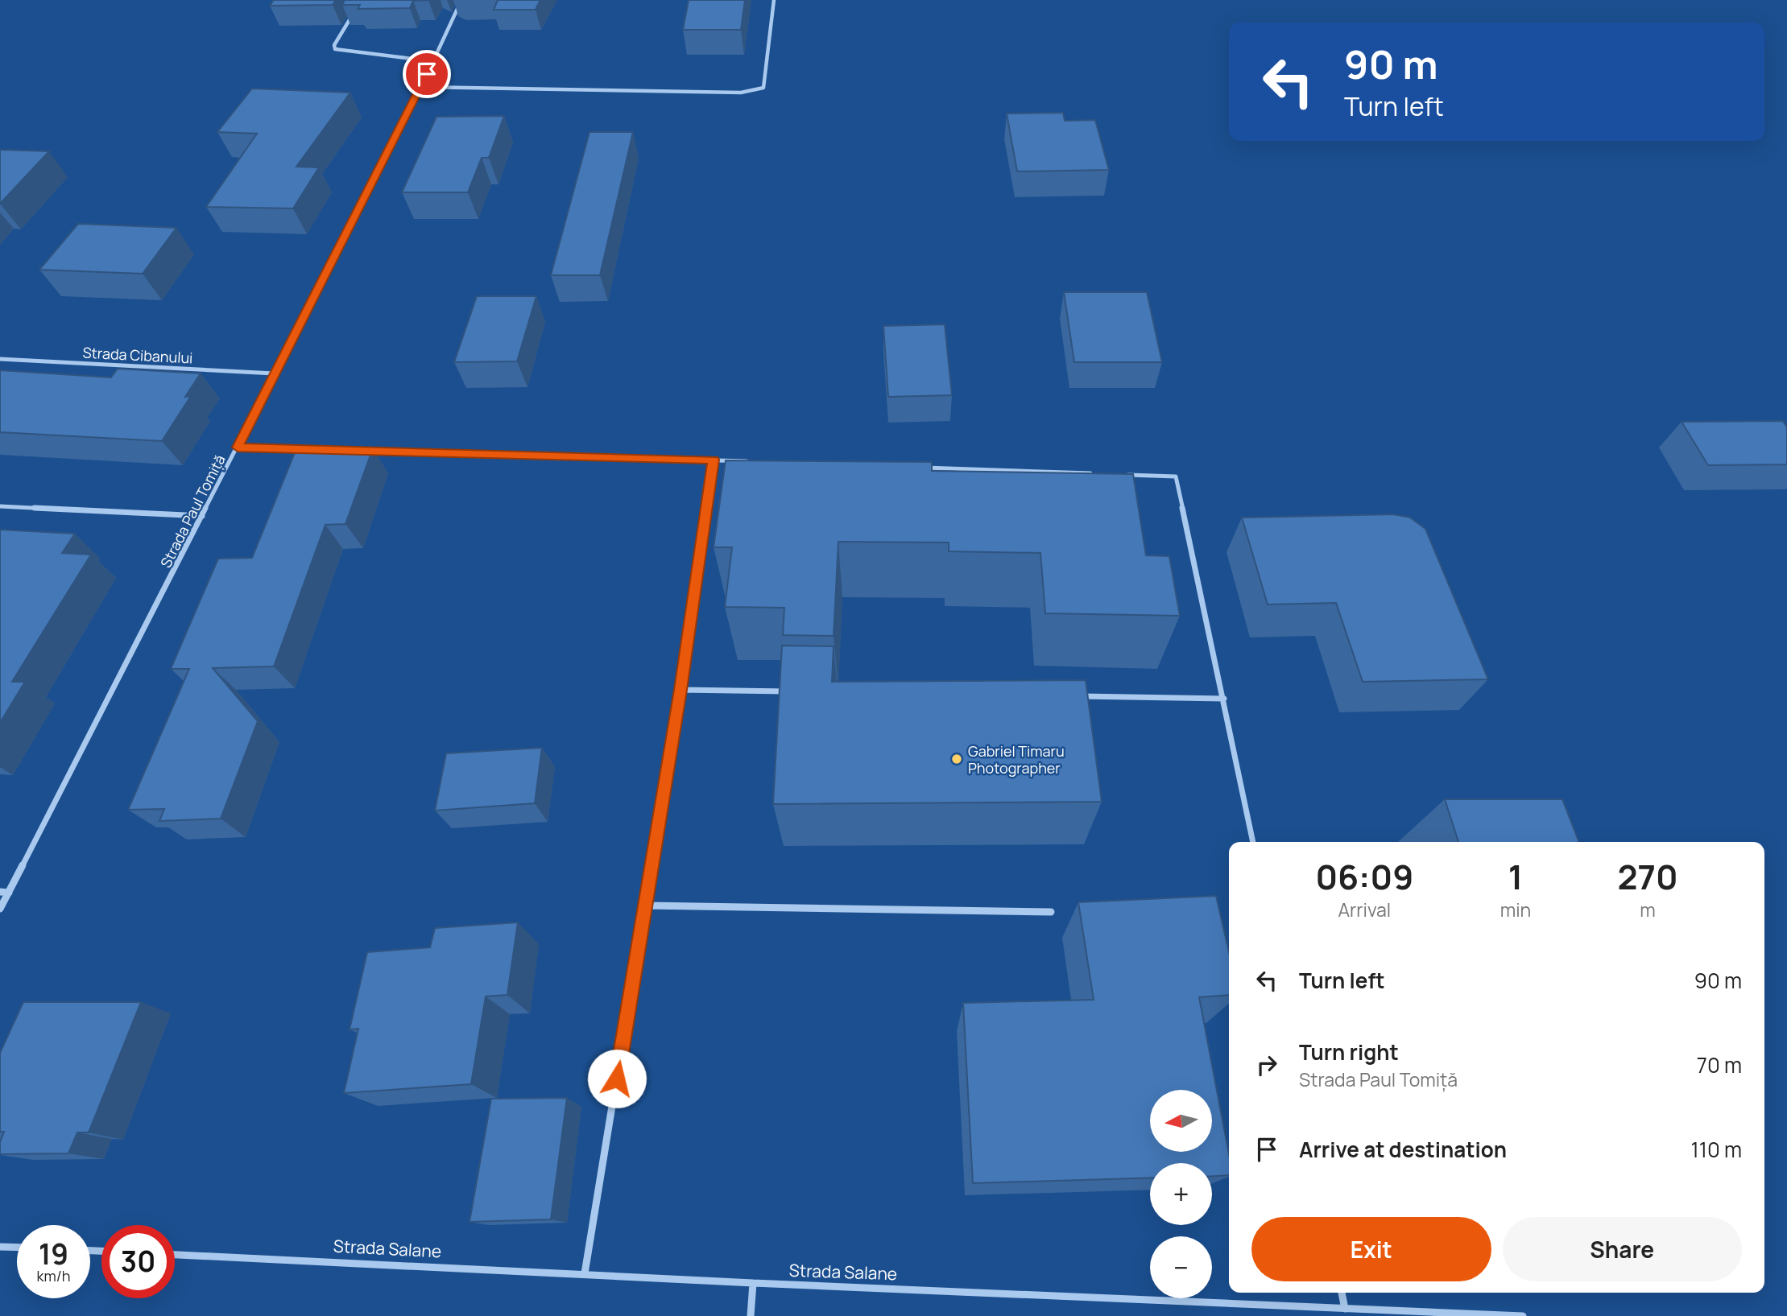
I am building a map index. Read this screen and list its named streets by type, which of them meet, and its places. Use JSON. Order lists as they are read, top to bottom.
{
  "streets": {
    "street": ["Strada Cibanului", "Strada Paul Tomiță", "Strada Salane"]
  },
  "crossings": [
    ["Strada Cibanului", "Strada Paul Tomiță"]
  ],
  "places": ["Gabriel Timaru Photographer"],
  "north": "left",
  "page": {
    "turn": ["90 m", "Turn left"],
    "eta": [
      "06:09",
      "Arrival",
      "1",
      "min",
      "270",
      "m"
    ],
    "list": [
      {
        "name": "Turn left",
        "value": "90 m"
      },
      {
        "name": "Turn right",
        "note": "Strada Paul Tomiță",
        "value": "70 m"
      },
      {
        "name": "Arrive at destination",
        "value": "110 m"
      }
    ],
    "map_buttons": ["+", "−"],
    "buttons": ["Exit", "Share"],
    "speed": "19 km/h",
    "limit": "30"
  }
}
